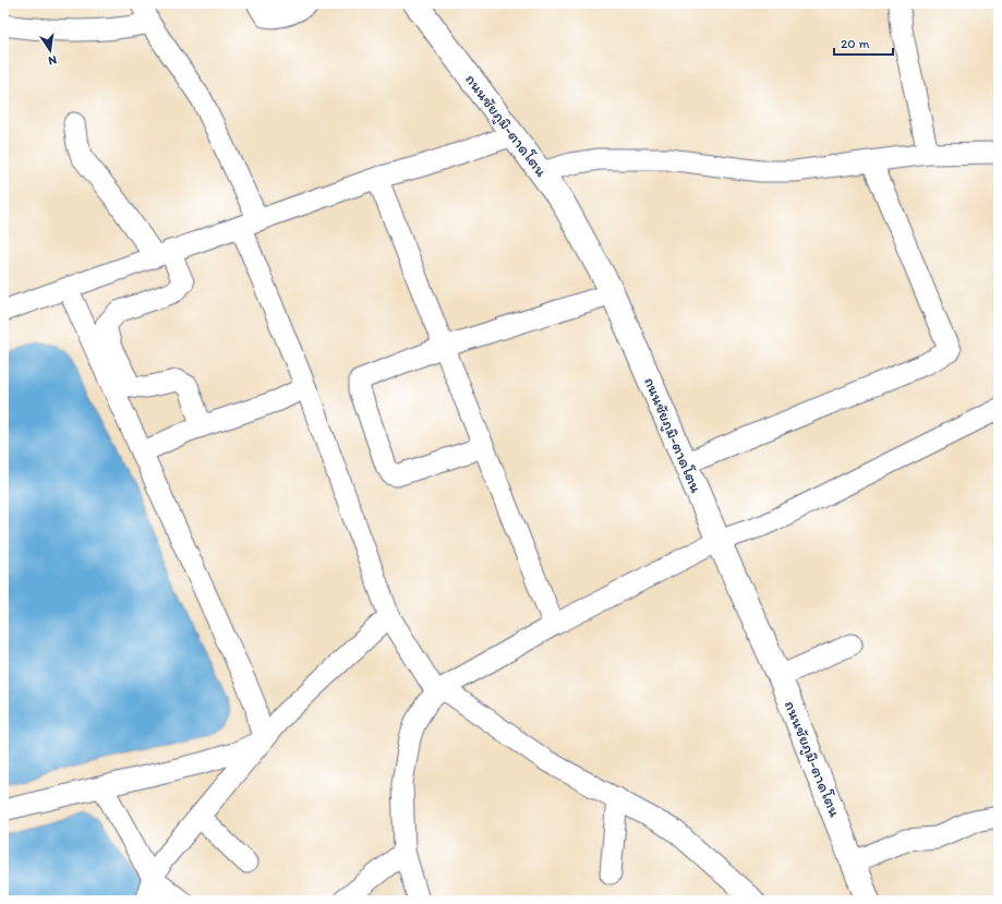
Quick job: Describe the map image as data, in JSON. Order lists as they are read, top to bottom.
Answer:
{
  "streets": {
    "main road": ["ถนนชัยภูมิ-ตาดโตน"]
  },
  "scale_bar": "20 m",
  "north": "bottom"
}
